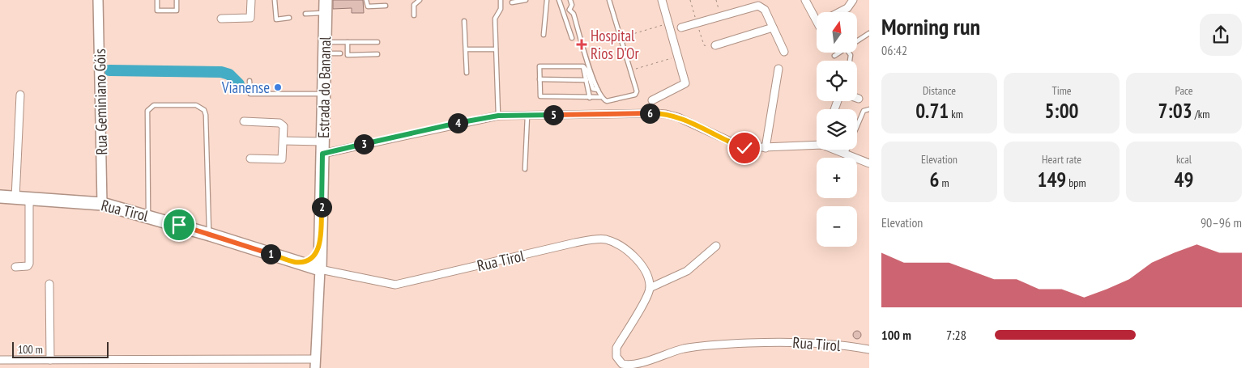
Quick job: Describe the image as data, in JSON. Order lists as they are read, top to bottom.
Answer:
{
  "streets": {
    "main road": ["Estrada do Bananal", "Rua Tirol"],
    "street": ["Rua Geminiano Góis"]
  },
  "crossings": [
    ["Estrada do Bananal", "Rua Tirol"],
    ["Rua Geminiano Góis", "Rua Tirol"]
  ],
  "places": {
    "health": ["Hospital Rios D'Or"],
    "other": ["Vianense"]
  },
  "scale_bar": "100 m",
  "north": "top",
  "page": {
    "heading": ["Morning run", "06:42"],
    "map_buttons": ["+", "−"],
    "stats": [
      ["Distance", "0.71 km"],
      ["Time", "5:00"],
      ["Pace", "7:03 /km"],
      ["Elevation", "6 m"],
      ["Heart rate", "149 bpm"],
      ["kcal", "49"]
    ],
    "pins": [
      "6",
      "5",
      "4",
      "3",
      "2",
      "1"
    ],
    "chart": ["Elevation", "90–96 m"],
    "list": [
      {
        "name": "100 m",
        "note": "7:28"
      }
    ],
    "scale": "100 m"
  }
}
